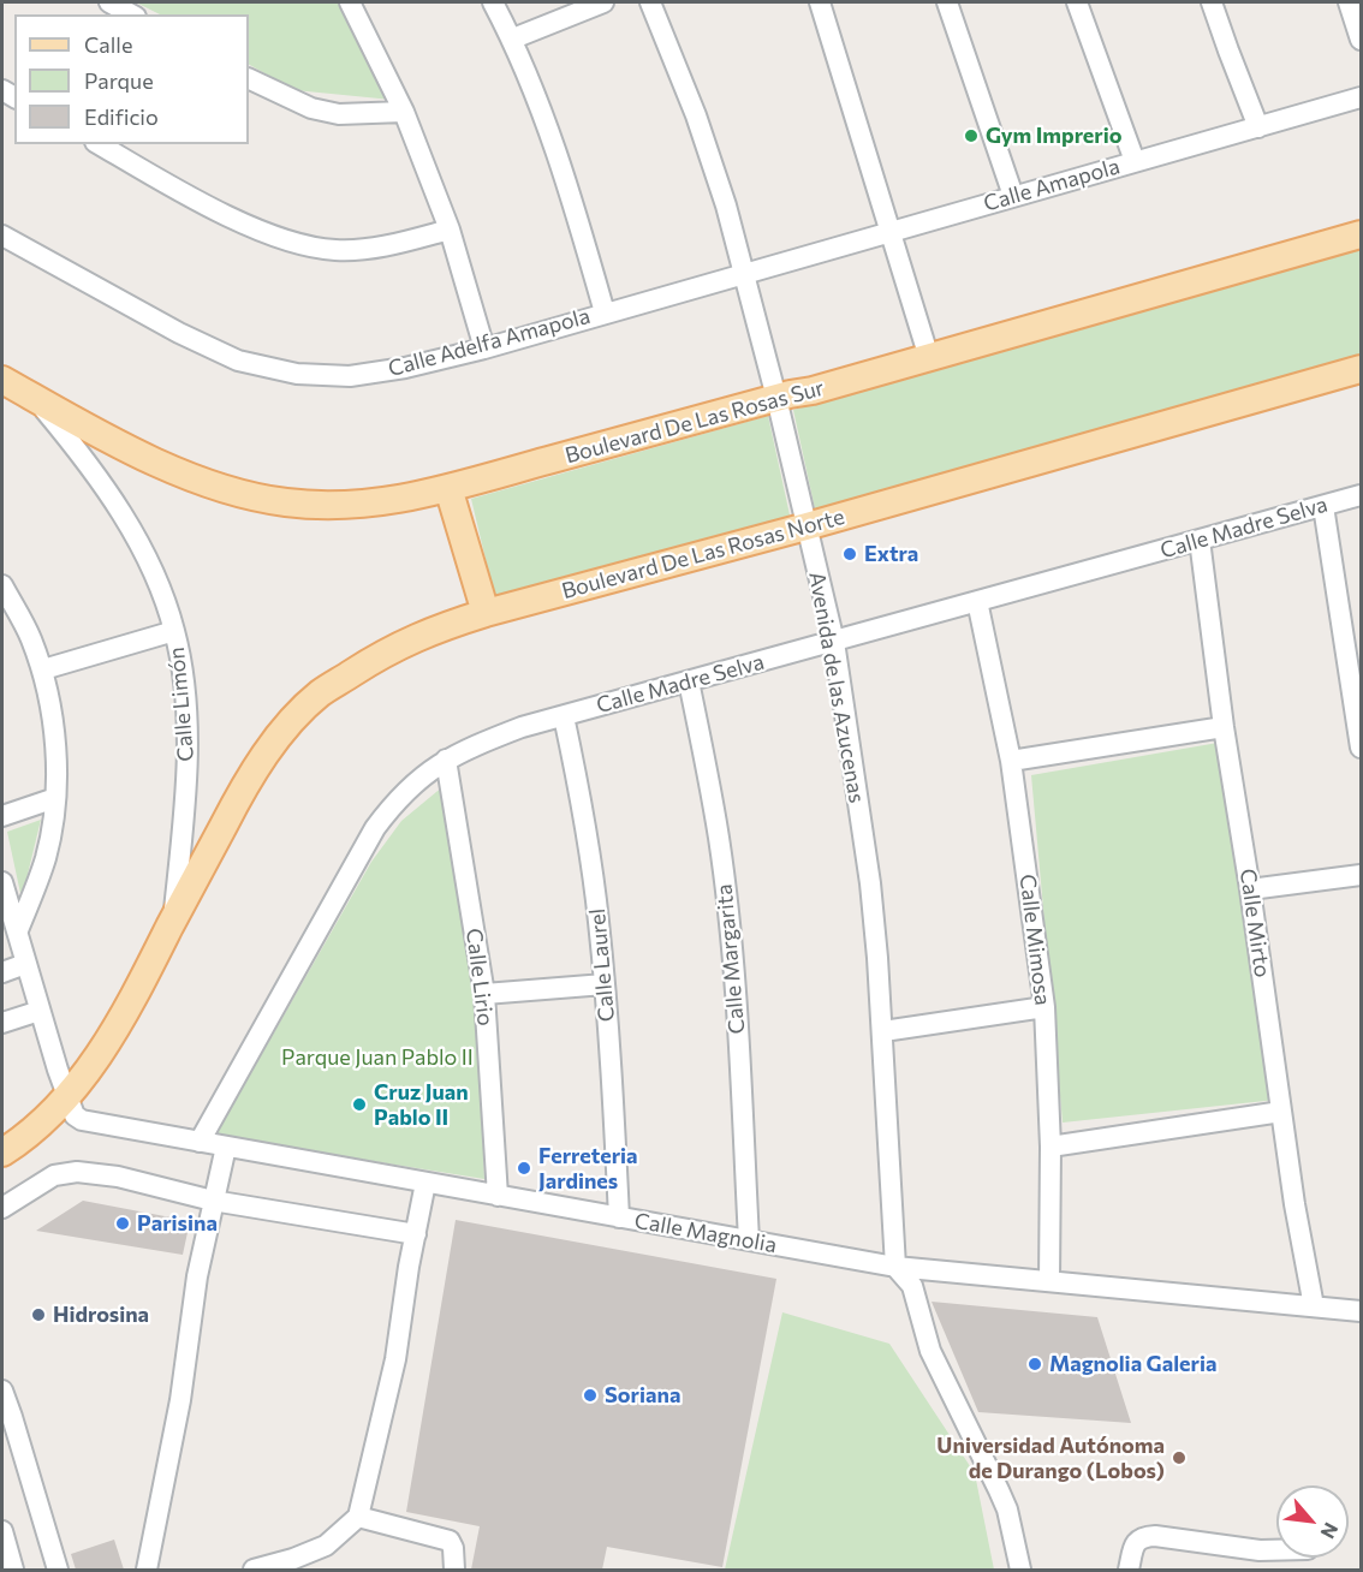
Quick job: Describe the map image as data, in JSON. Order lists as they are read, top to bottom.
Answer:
{
  "streets": {
    "main road": ["Boulevard De Las Rosas Sur", "Boulevard De Las Rosas Norte"],
    "street": [
      "Calle Amapola",
      "Calle Adelfa Amapola",
      "Calle Madre Selva",
      "Avenida de las Azucenas",
      "Calle Limón",
      "Calle Mirto",
      "Calle Mimosa",
      "Calle Margarita",
      "Calle Laurel",
      "Calle Lirio",
      "Calle Magnolia"
    ]
  },
  "crossings": [
    ["Calle Amapola", "Calle Adelfa Amapola"],
    ["Calle Amapola", "Avenida de las Azucenas"],
    ["Calle Adelfa Amapola", "Avenida de las Azucenas"],
    ["Boulevard De Las Rosas Sur", "Avenida de las Azucenas"],
    ["Boulevard De Las Rosas Sur", "Calle Limón"],
    ["Calle Madre Selva", "Avenida de las Azucenas"],
    ["Calle Madre Selva", "Calle Mirto"],
    ["Calle Madre Selva", "Calle Mimosa"],
    ["Calle Madre Selva", "Calle Margarita"],
    ["Calle Madre Selva", "Calle Laurel"],
    ["Calle Madre Selva", "Calle Lirio"],
    ["Calle Madre Selva", "Calle Magnolia"],
    ["Boulevard De Las Rosas Norte", "Avenida de las Azucenas"],
    ["Boulevard De Las Rosas Norte", "Calle Limón"],
    ["Boulevard De Las Rosas Norte", "Calle Magnolia"],
    ["Avenida de las Azucenas", "Calle Magnolia"],
    ["Calle Mirto", "Calle Magnolia"],
    ["Calle Mimosa", "Calle Magnolia"],
    ["Calle Margarita", "Calle Magnolia"],
    ["Calle Laurel", "Calle Magnolia"],
    ["Calle Lirio", "Calle Magnolia"]
  ],
  "parks": ["Parque Juan Pablo II"],
  "places": [
    "Gym Imprerio",
    "Extra",
    "Cruz Juan Pablo II",
    "Ferreteria Jardines",
    "Parisina",
    "Hidrosina",
    "Magnolia Galeria",
    "Soriana",
    "Universidad Autónoma de Durango (Lobos)"
  ],
  "legend": ["Calle", "Parque", "Edificio"],
  "north": "bottom right"
}
